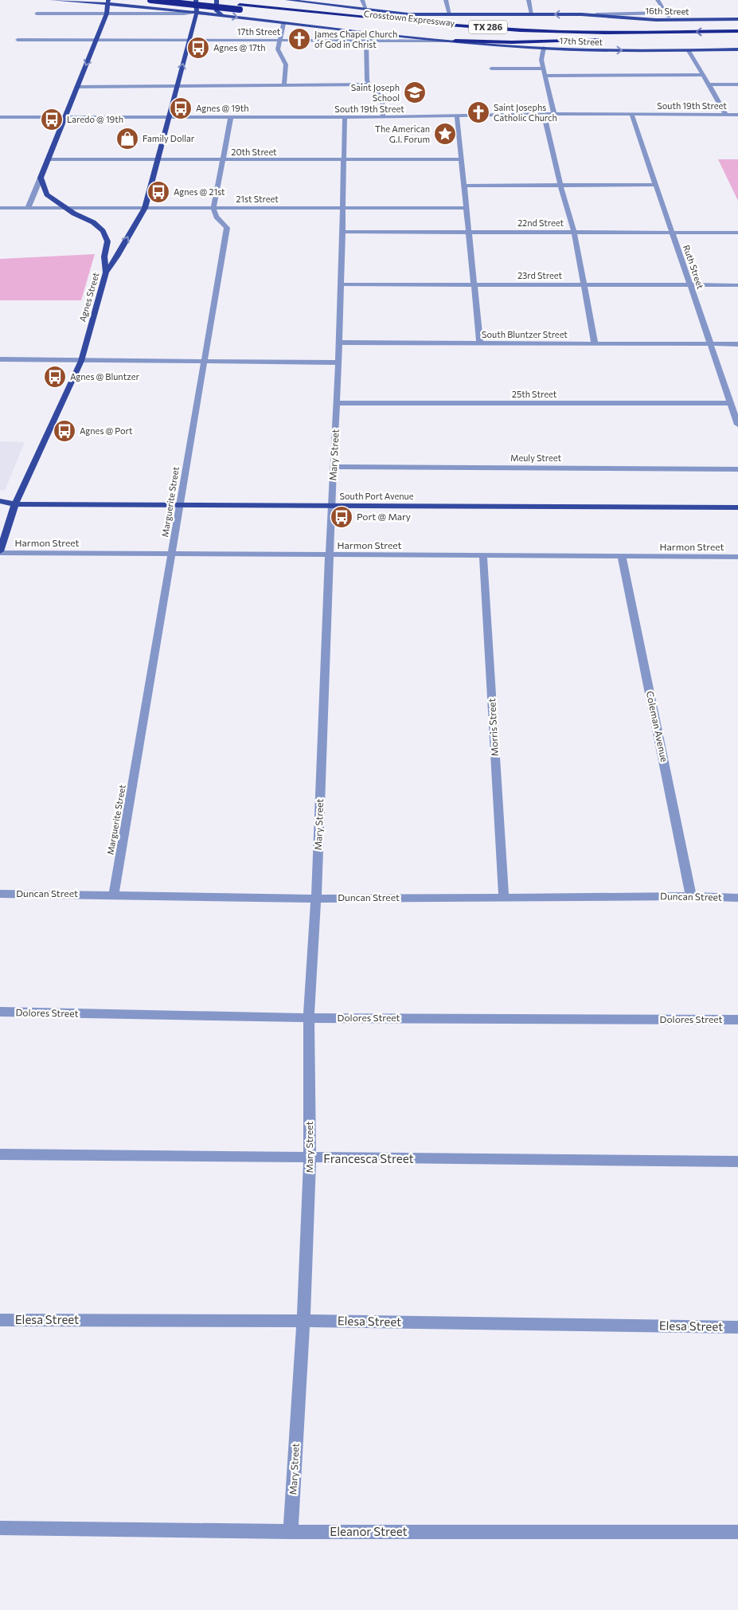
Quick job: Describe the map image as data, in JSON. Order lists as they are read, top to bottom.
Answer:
{
  "streets": {
    "highway": ["Crosstown Expressway", "TX 286"],
    "main road": [
      "16th Street",
      "17th Street",
      "Agnes Street",
      "South Port Avenue"
    ],
    "street": [
      "South 19th Street",
      "20th Street",
      "21st Street",
      "22nd Street",
      "Ruth Street",
      "23rd Street",
      "South Bluntzer Street",
      "25th Street",
      "Mary Street",
      "Meuly Street",
      "Marguerite Street",
      "Harmon Street",
      "Coleman Avenue",
      "Morris Street",
      "Duncan Street",
      "Dolores Street",
      "Francesca Street",
      "Elesa Street",
      "Eleanor Street"
    ]
  },
  "crossings": [
    ["Crosstown Expressway", "17th Street"],
    ["Crosstown Expressway", "Agnes Street"],
    ["17th Street", "Agnes Street"],
    ["South 19th Street", "Ruth Street"],
    ["South 19th Street", "Agnes Street"],
    ["South 19th Street", "Mary Street"],
    ["20th Street", "Agnes Street"],
    ["20th Street", "Mary Street"],
    ["21st Street", "Agnes Street"],
    ["21st Street", "Mary Street"],
    ["21st Street", "Marguerite Street"],
    ["22nd Street", "Ruth Street"],
    ["22nd Street", "Mary Street"],
    ["Ruth Street", "23rd Street"],
    ["Ruth Street", "South Bluntzer Street"],
    ["Ruth Street", "25th Street"],
    ["23rd Street", "Mary Street"],
    ["Agnes Street", "South Port Avenue"],
    ["Agnes Street", "Harmon Street"],
    ["South Bluntzer Street", "Mary Street"],
    ["25th Street", "Mary Street"],
    ["Mary Street", "Meuly Street"],
    ["Mary Street", "South Port Avenue"],
    ["Mary Street", "Harmon Street"],
    ["Mary Street", "Duncan Street"],
    ["Mary Street", "Dolores Street"],
    ["Mary Street", "Francesca Street"],
    ["Mary Street", "Elesa Street"],
    ["Mary Street", "Eleanor Street"],
    ["South Port Avenue", "Marguerite Street"],
    ["Marguerite Street", "Harmon Street"],
    ["Marguerite Street", "Duncan Street"],
    ["Harmon Street", "Coleman Avenue"],
    ["Harmon Street", "Morris Street"],
    ["Coleman Avenue", "Duncan Street"],
    ["Morris Street", "Duncan Street"]
  ],
  "places": {
    "church": ["James Chapel Church of God in Christ", "Saint Josephs Catholic Church"],
    "bus stop": [
      "Agnes @ 17th",
      "Agnes @ 19th",
      "Laredo @ 19th",
      "Agnes @ 21st",
      "Agnes @ Bluntzer",
      "Agnes @ Port",
      "Port @ Mary"
    ],
    "school or university": ["Saint Joseph School"],
    "place": ["The American G.I. Forum"],
    "shop": ["Family Dollar"]
  }
}
